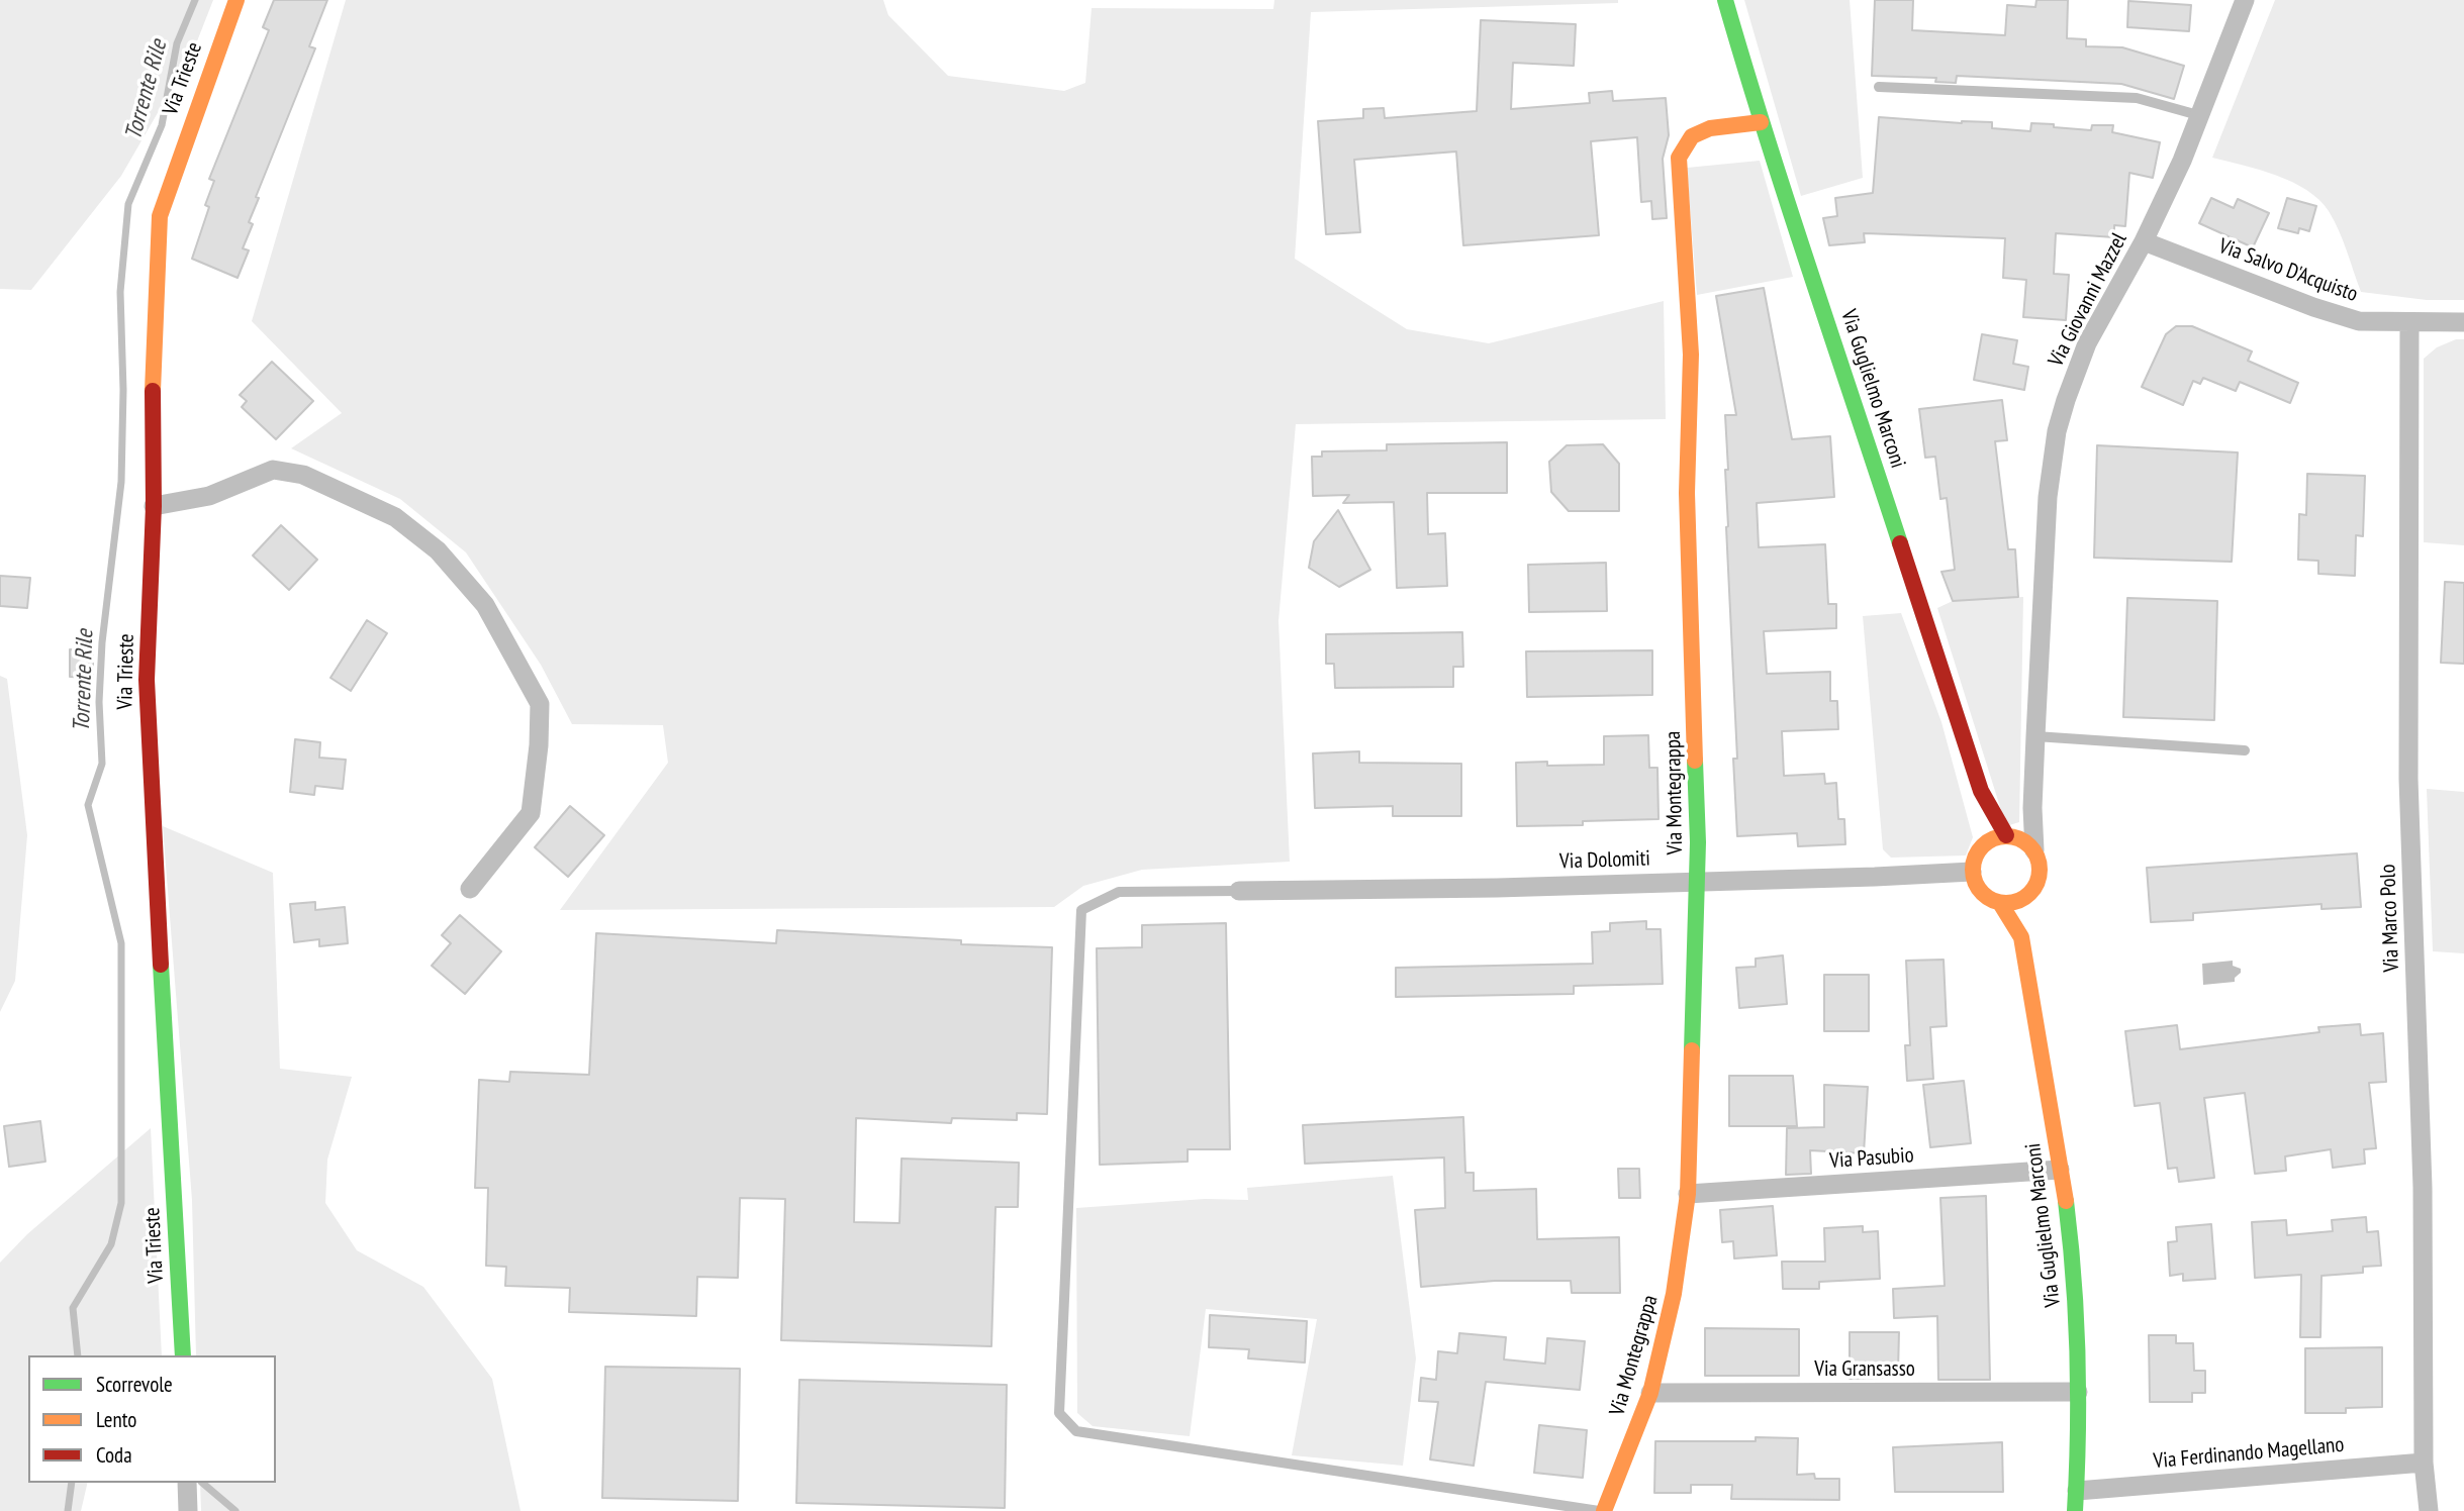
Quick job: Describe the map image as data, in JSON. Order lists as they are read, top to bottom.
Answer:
{
  "streets": {
    "street": [
      "Via Trieste",
      "Via Salvo D'Acquisto",
      "Via Giovanni Mazzel",
      "Via Guglielmo Marconi",
      "Via Montegrappa",
      "Via Dolomiti",
      "Via Marco Polo",
      "Via Pasubio",
      "Via Gransasso",
      "Via Ferdinando Magellano"
    ]
  },
  "crossings": [
    ["Via Salvo D'Acquisto", "Via Giovanni Mazzel"],
    ["Via Salvo D'Acquisto", "Via Marco Polo"],
    ["Via Giovanni Mazzel", "Via Guglielmo Marconi"],
    ["Via Giovanni Mazzel", "Via Dolomiti"],
    ["Via Guglielmo Marconi", "Via Montegrappa"],
    ["Via Guglielmo Marconi", "Via Dolomiti"],
    ["Via Guglielmo Marconi", "Via Pasubio"],
    ["Via Guglielmo Marconi", "Via Gransasso"],
    ["Via Guglielmo Marconi", "Via Ferdinando Magellano"],
    ["Via Montegrappa", "Via Dolomiti"],
    ["Via Montegrappa", "Via Pasubio"],
    ["Via Montegrappa", "Via Gransasso"],
    ["Via Marco Polo", "Via Ferdinando Magellano"]
  ],
  "water": ["Torrente Rile"],
  "legend": ["Scorrevole", "Lento", "Coda"]
}
